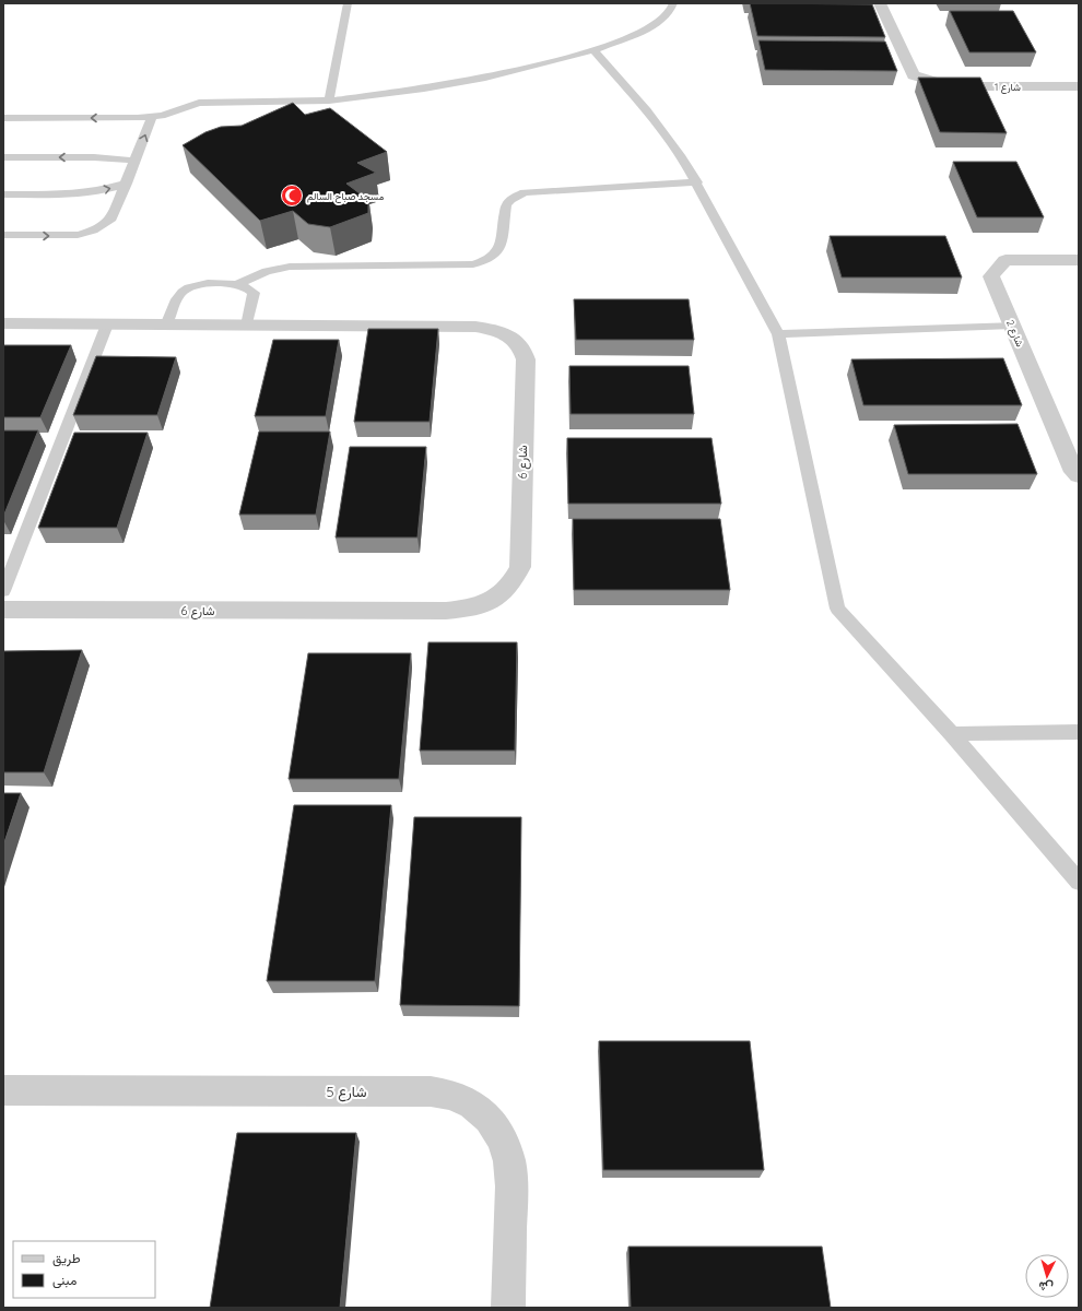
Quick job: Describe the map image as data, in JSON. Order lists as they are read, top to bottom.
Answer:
{
  "streets": {
    "street": [
      "شارع 1",
      "شارع 2",
      "شارع 6",
      "شارع 5"
    ]
  },
  "places": {
    "mosque": ["مسجد صباح السالم"]
  },
  "legend": ["طريق", "مبنى"],
  "north": "bottom"
}
